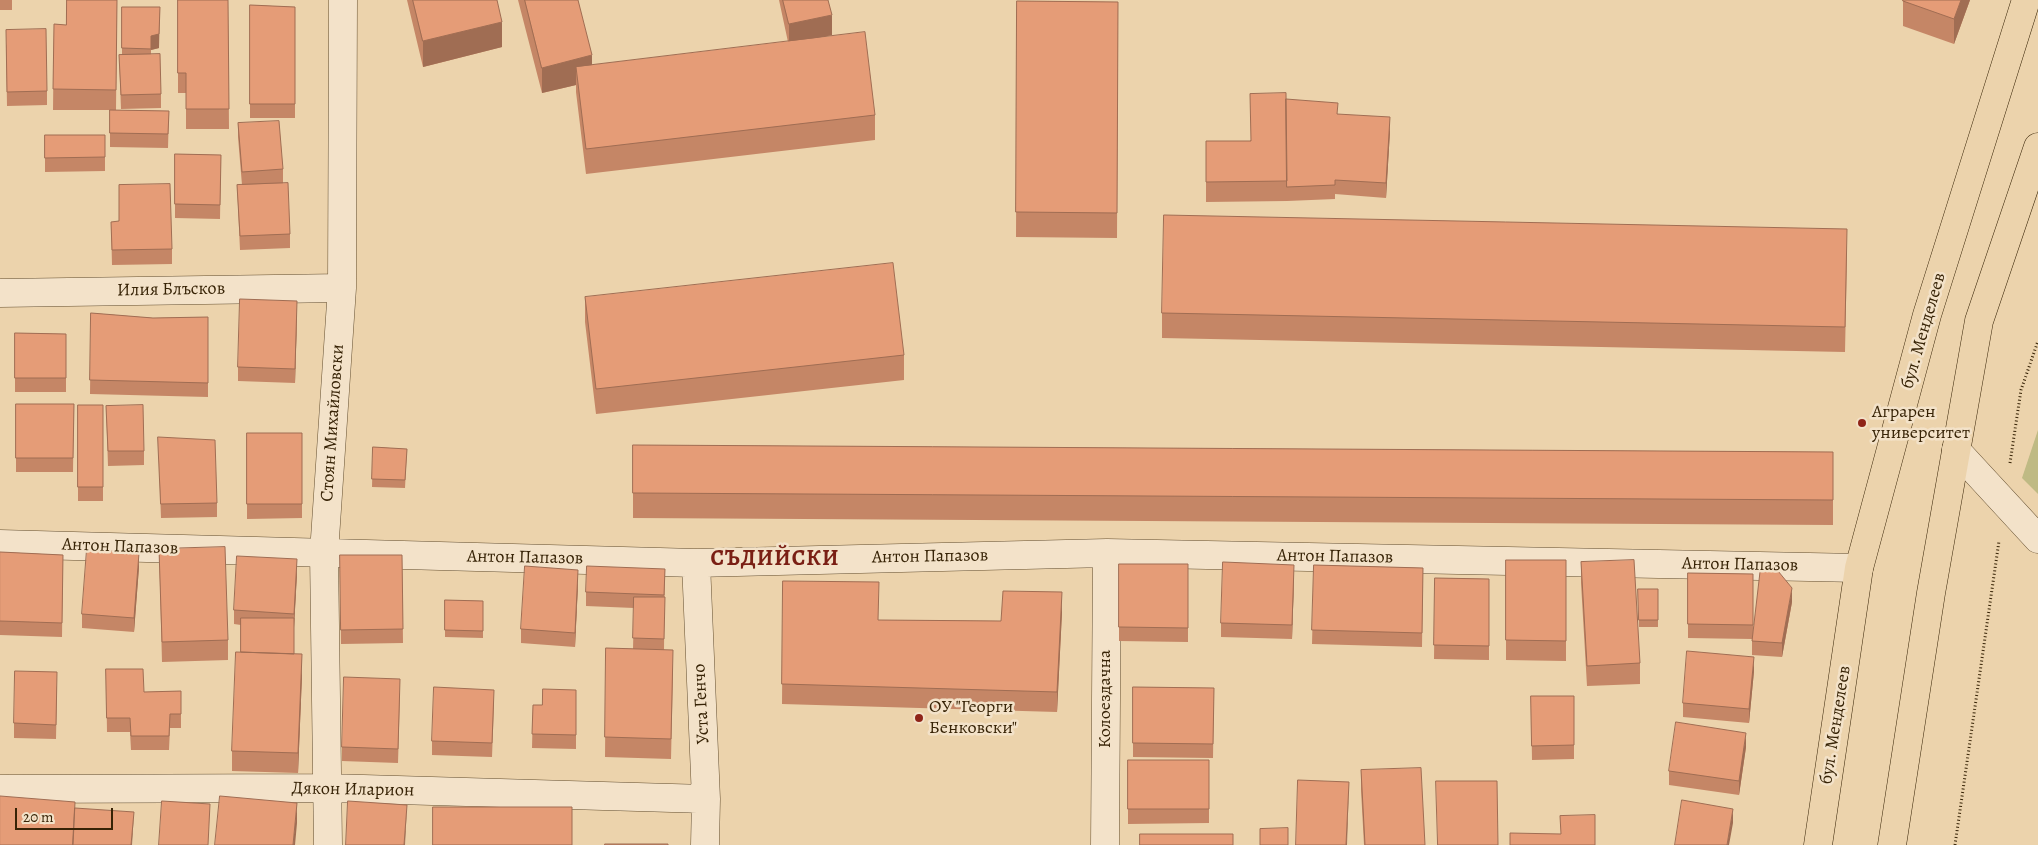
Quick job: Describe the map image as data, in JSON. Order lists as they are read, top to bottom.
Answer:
{
  "streets": {
    "main road": ["бул. Менделеев"],
    "street": [
      "Илия Блъсков",
      "Стоян Михайловски",
      "Антон Папазов",
      "Колоездачна",
      "Уста Генчо",
      "Дякон Иларион"
    ]
  },
  "crossings": [
    ["Илия Блъсков", "Стоян Михайловски"],
    ["бул. Менделеев", "Антон Папазов"],
    ["Стоян Михайловски", "Антон Папазов"],
    ["Стоян Михайловски", "Дякон Иларион"],
    ["Антон Папазов", "Колоездачна"],
    ["Антон Папазов", "Уста Генчо"],
    ["Уста Генчо", "Дякон Иларион"]
  ],
  "districts": ["СЪДИЙСКИ"],
  "places": ["Аграрен университет", "ОУ \"Георги Бенковски\""],
  "scale_bar": "20 m"
}
